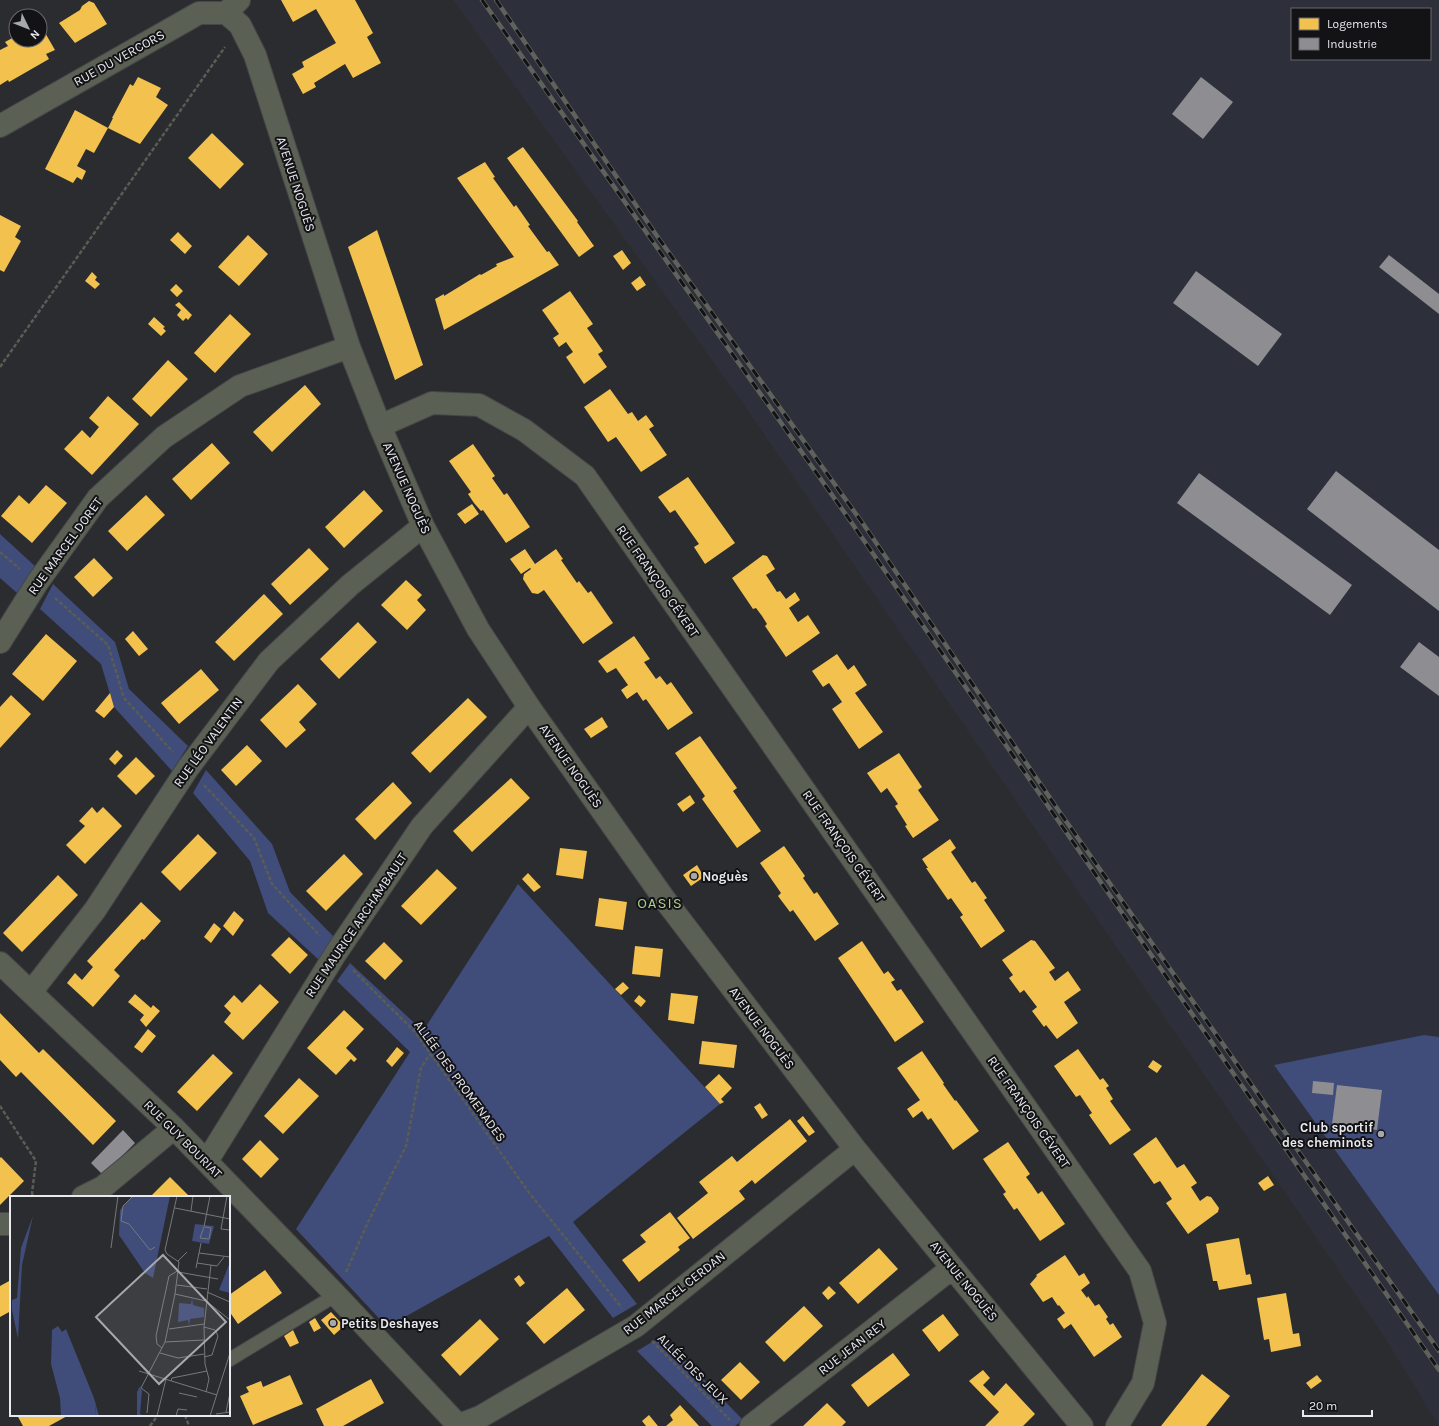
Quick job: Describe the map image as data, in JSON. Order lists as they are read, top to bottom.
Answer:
{
  "streets": {
    "street": [
      "RUE DU VERCORS",
      "AVENUE NOGUÈS",
      "RUE MARCEL DORET",
      "RUE FRANÇOIS CÉVERT",
      "RUE LÉO VALENTIN",
      "RUE MAURICE ARCHAMBAULT",
      "RUE GUY BOURIAT",
      "RUE MARCEL CERDAN",
      "RUE JEAN REY"
    ],
    "path": ["ALLÉE DES PROMENADES", "ALLÉE DES JEUX"]
  },
  "crossings": [
    ["RUE DU VERCORS", "AVENUE NOGUÈS"],
    ["AVENUE NOGUÈS", "RUE MARCEL DORET"],
    ["AVENUE NOGUÈS", "RUE FRANÇOIS CÉVERT"],
    ["AVENUE NOGUÈS", "RUE LÉO VALENTIN"],
    ["AVENUE NOGUÈS", "RUE MAURICE ARCHAMBAULT"],
    ["AVENUE NOGUÈS", "RUE MARCEL CERDAN"],
    ["AVENUE NOGUÈS", "RUE JEAN REY"],
    ["RUE MARCEL DORET", "ALLÉE DES PROMENADES"],
    ["RUE LÉO VALENTIN", "ALLÉE DES PROMENADES"],
    ["RUE LÉO VALENTIN", "RUE GUY BOURIAT"],
    ["RUE MAURICE ARCHAMBAULT", "ALLÉE DES PROMENADES"],
    ["RUE MAURICE ARCHAMBAULT", "RUE GUY BOURIAT"],
    ["ALLÉE DES PROMENADES", "RUE MARCEL CERDAN"],
    ["ALLÉE DES PROMENADES", "ALLÉE DES JEUX"],
    ["RUE GUY BOURIAT", "RUE MARCEL CERDAN"],
    ["RUE MARCEL CERDAN", "ALLÉE DES JEUX"],
    ["RUE JEAN REY", "ALLÉE DES JEUX"]
  ],
  "districts": ["OASIS"],
  "places": ["Noguès", "Club sportif des cheminots", "Petits Deshayes"],
  "legend": ["Logements", "Industrie"],
  "scale_bar": "20 m",
  "north": "bottom right"
}
